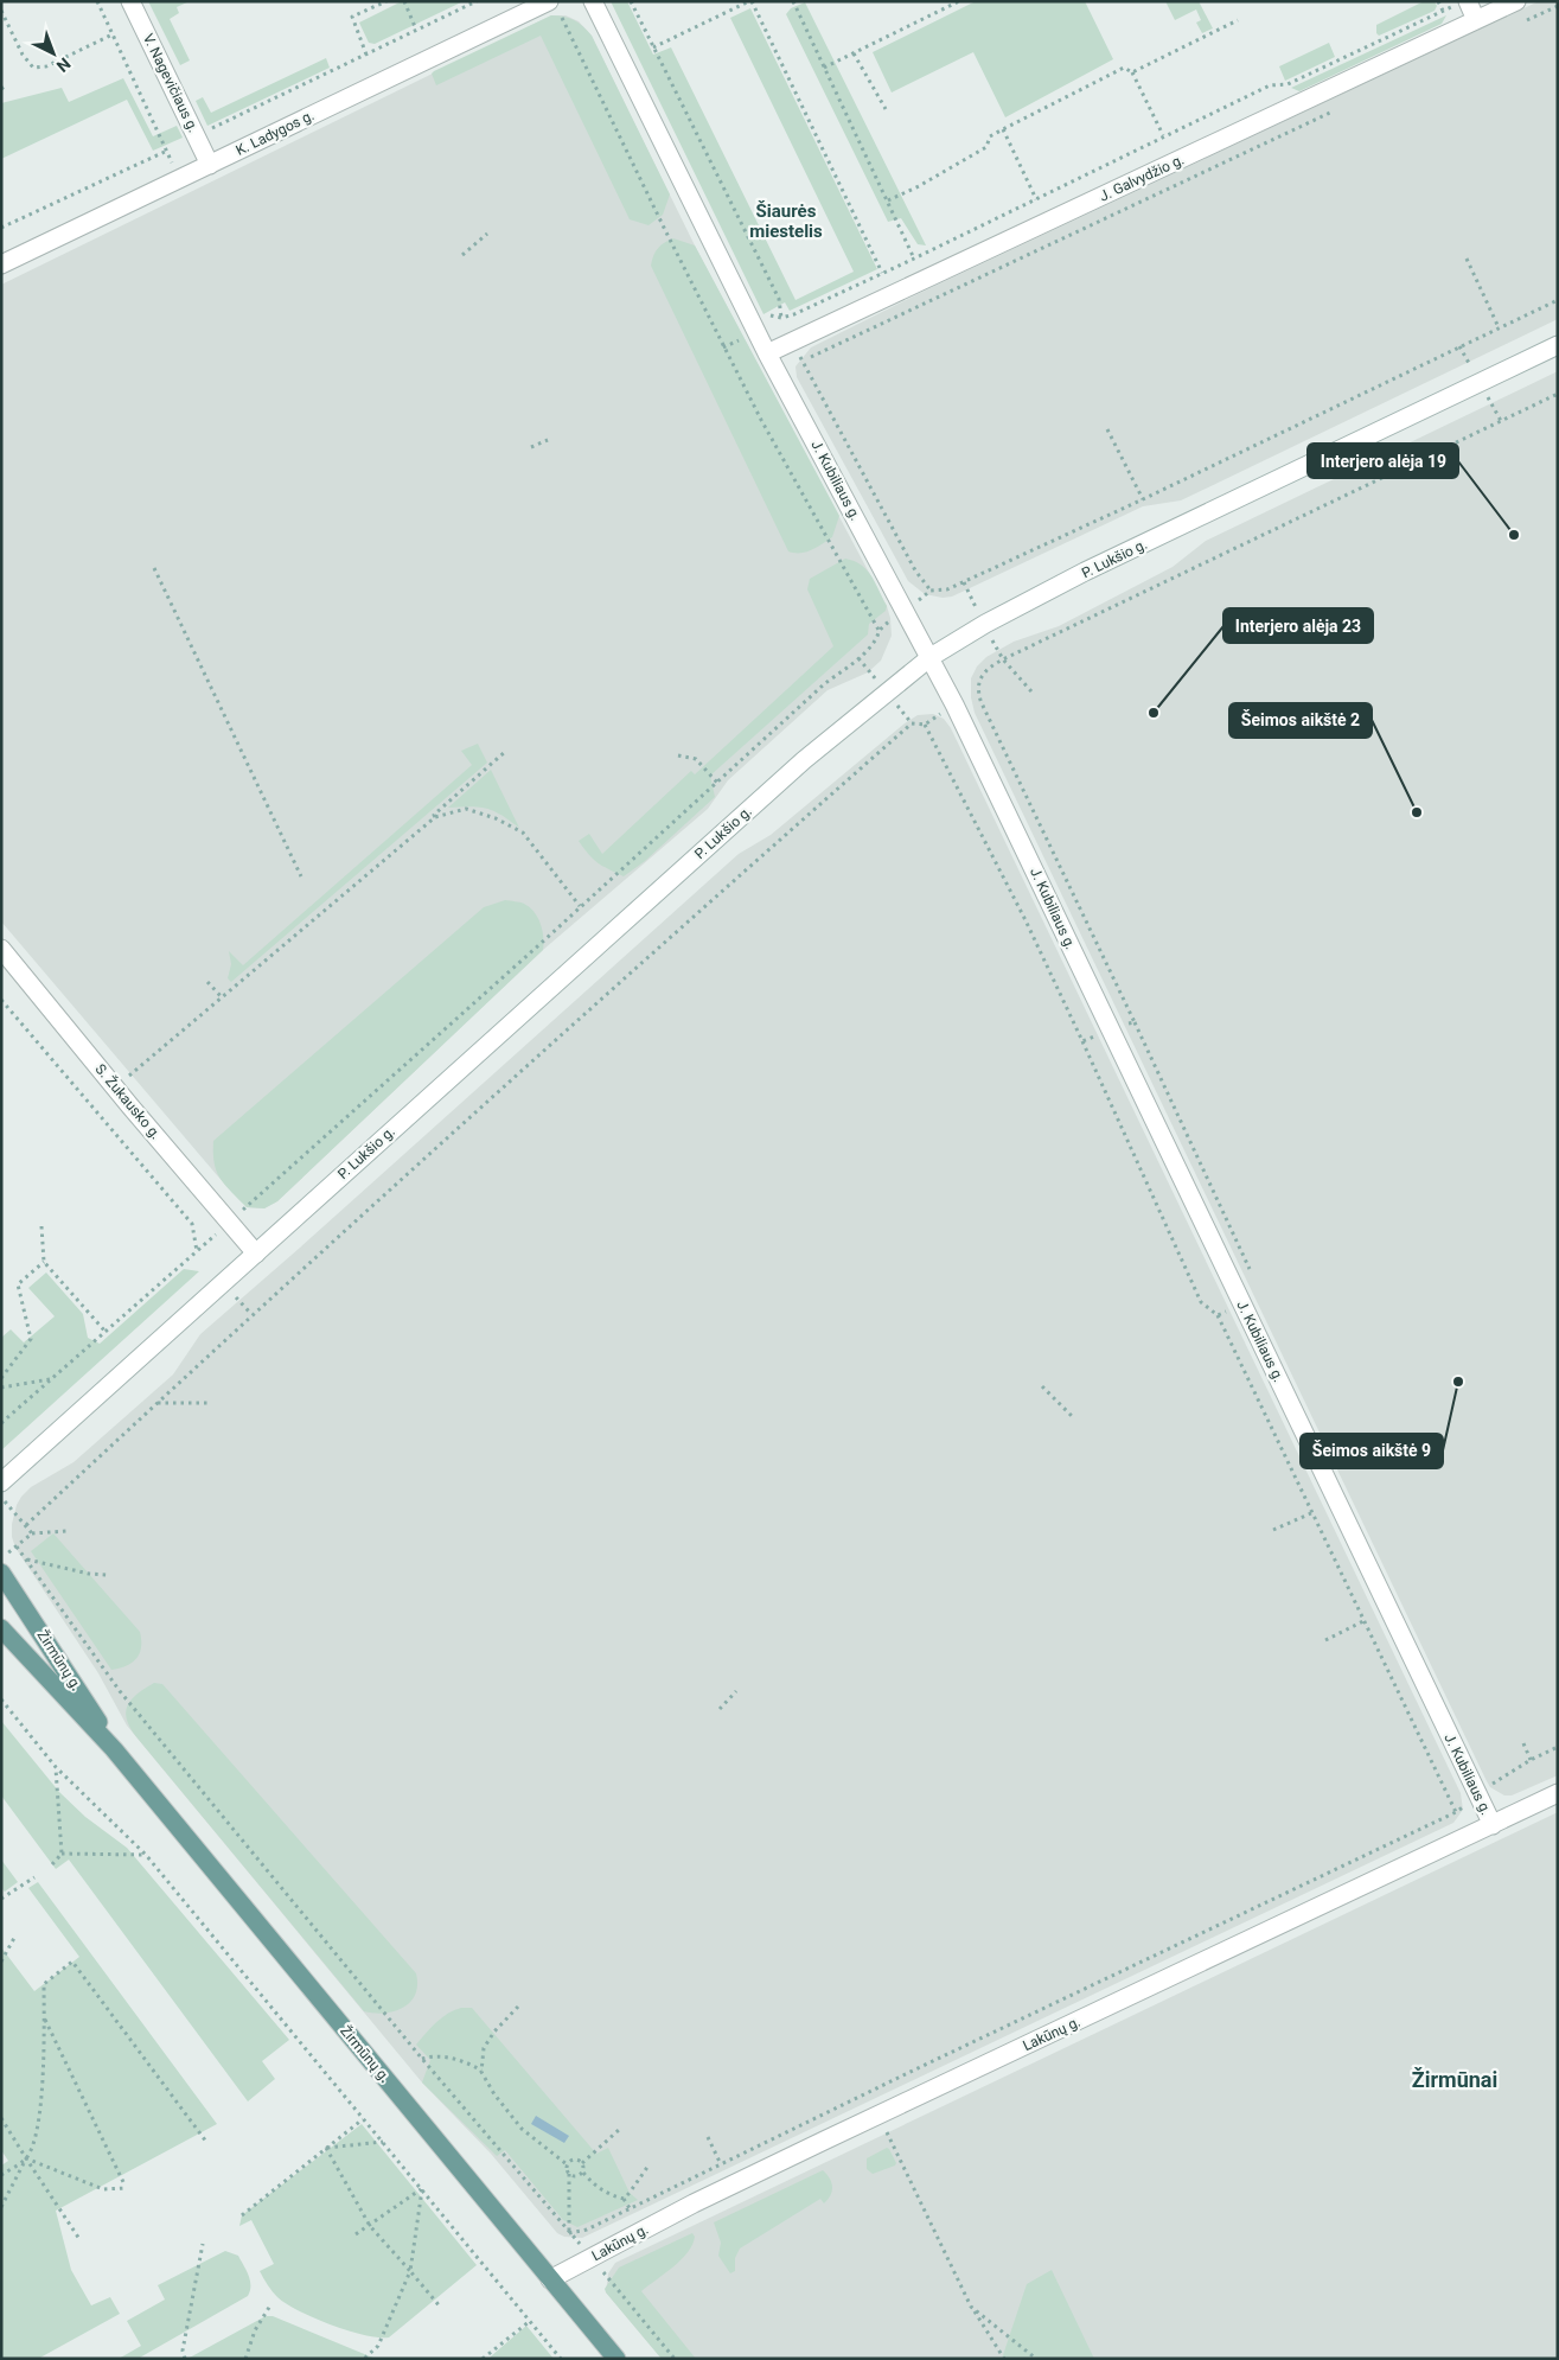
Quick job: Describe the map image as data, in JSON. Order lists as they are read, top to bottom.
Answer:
{
  "streets": {
    "main road": ["Žirmūnų g."],
    "street": [
      "V. Nagevičiaus g.",
      "K. Ladygos g.",
      "J. Galvydžio g.",
      "J. Kubiliaus g.",
      "P. Lukšio g.",
      "S. Žukausko g.",
      "Lakūnų g."
    ]
  },
  "crossings": [
    ["V. Nagevičiaus g.", "K. Ladygos g."],
    ["J. Galvydžio g.", "J. Kubiliaus g."],
    ["J. Kubiliaus g.", "P. Lukšio g."],
    ["J. Kubiliaus g.", "Lakūnų g."],
    ["P. Lukšio g.", "S. Žukausko g."],
    ["Žirmūnų g.", "Lakūnų g."]
  ],
  "districts": ["Šiaurės miestelis", "Žirmūnai"],
  "places": [
    "Interjero alėja 19",
    "Interjero alėja 23",
    "Šeimos aikštė 2",
    "Šeimos aikštė 9"
  ],
  "north": "bottom right"
}
